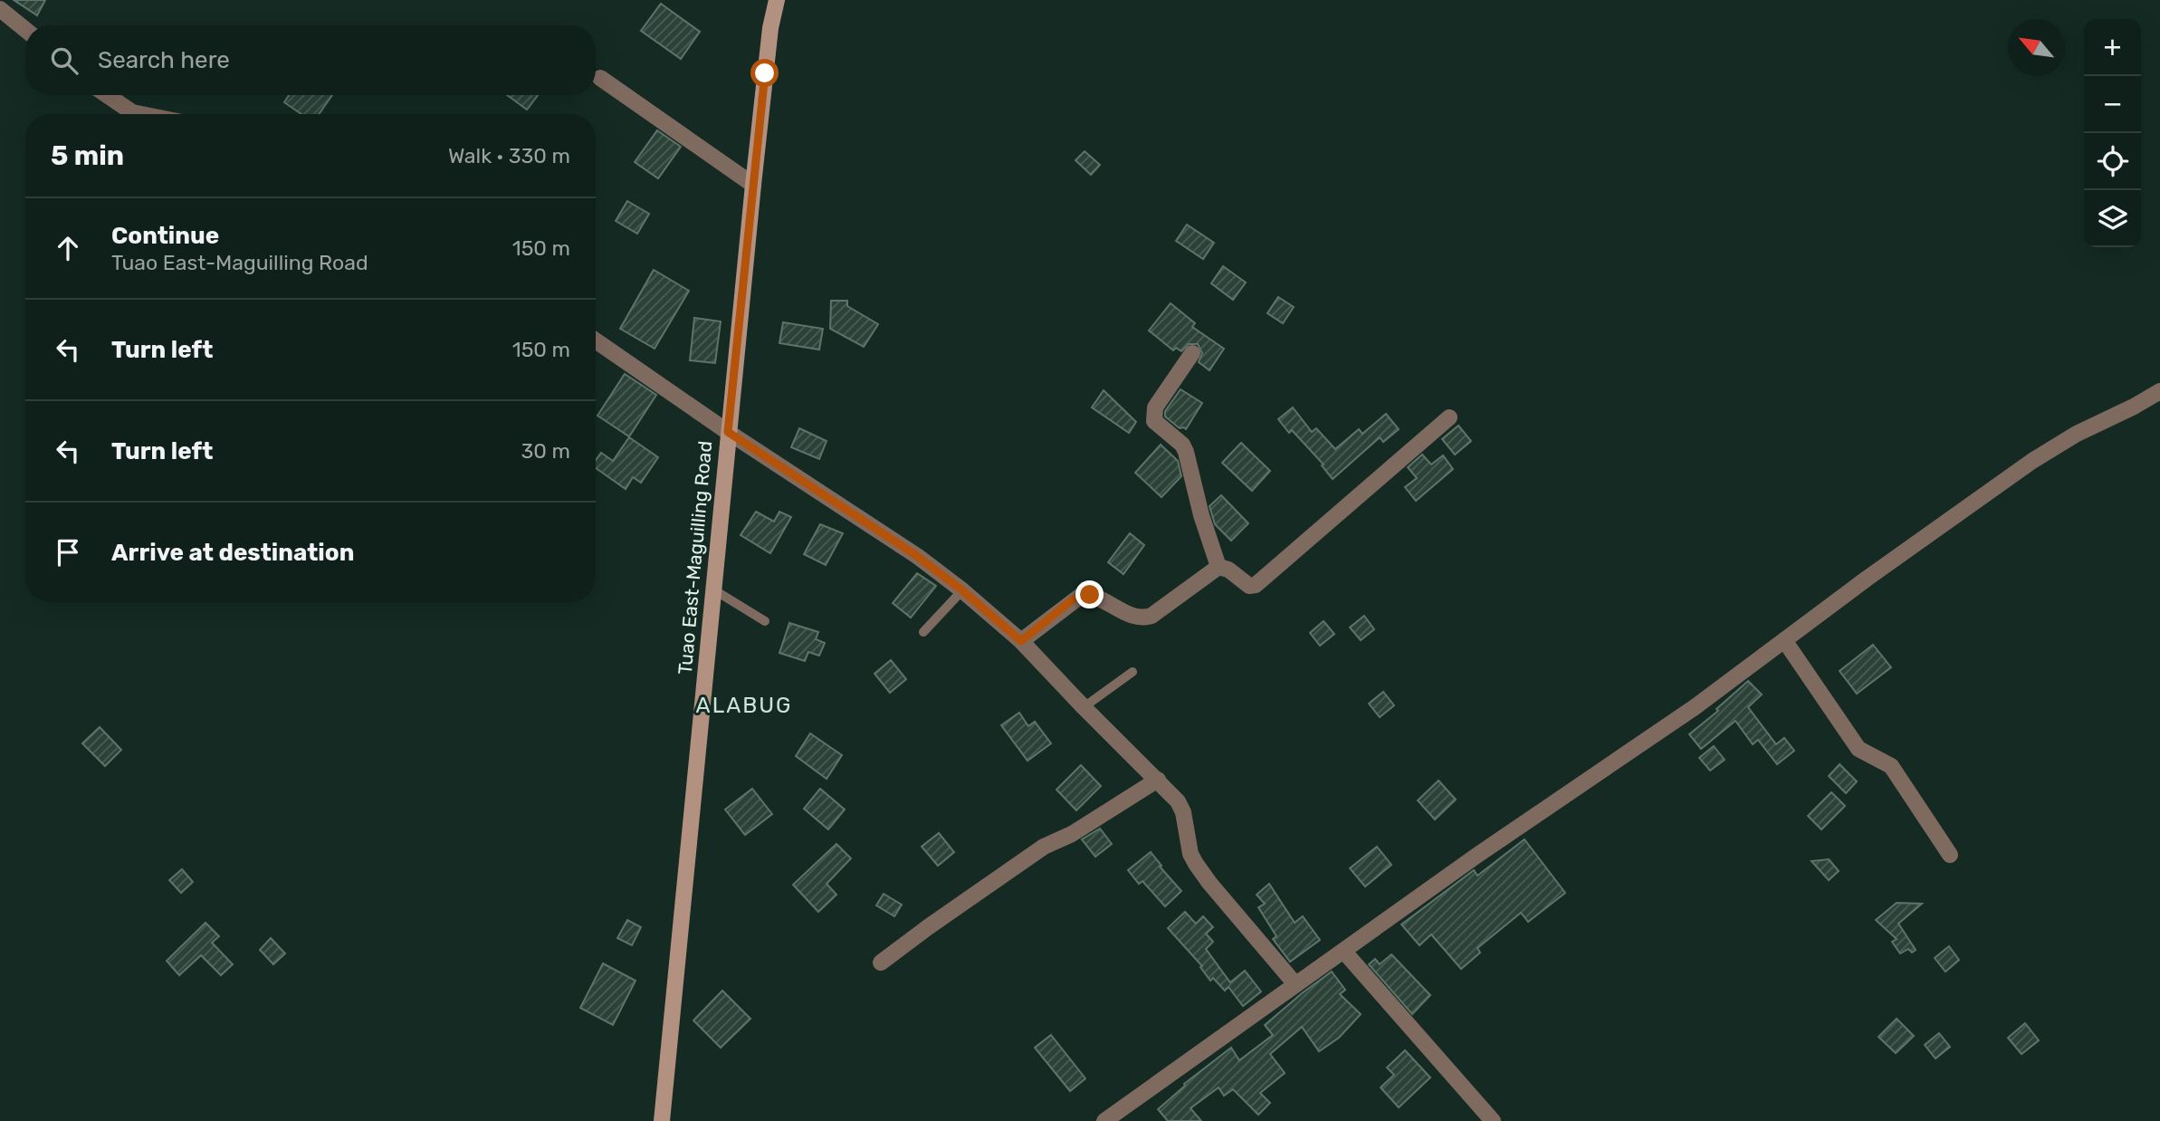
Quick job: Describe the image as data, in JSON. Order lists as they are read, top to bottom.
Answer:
{
  "streets": {
    "main road": ["Tuao East-Maguilling Road"]
  },
  "districts": ["ALABUG"],
  "north": "top left",
  "page": {
    "map_buttons": ["+", "−"],
    "search": "Search here",
    "heading": ["5 min", "Walk · 330 m"],
    "list": [
      ["Continue", "Tuao East-Maguilling Road", "150 m"],
      ["Turn left", "150 m"],
      ["Turn left", "30 m"],
      "Arrive at destination"
    ]
  }
}
